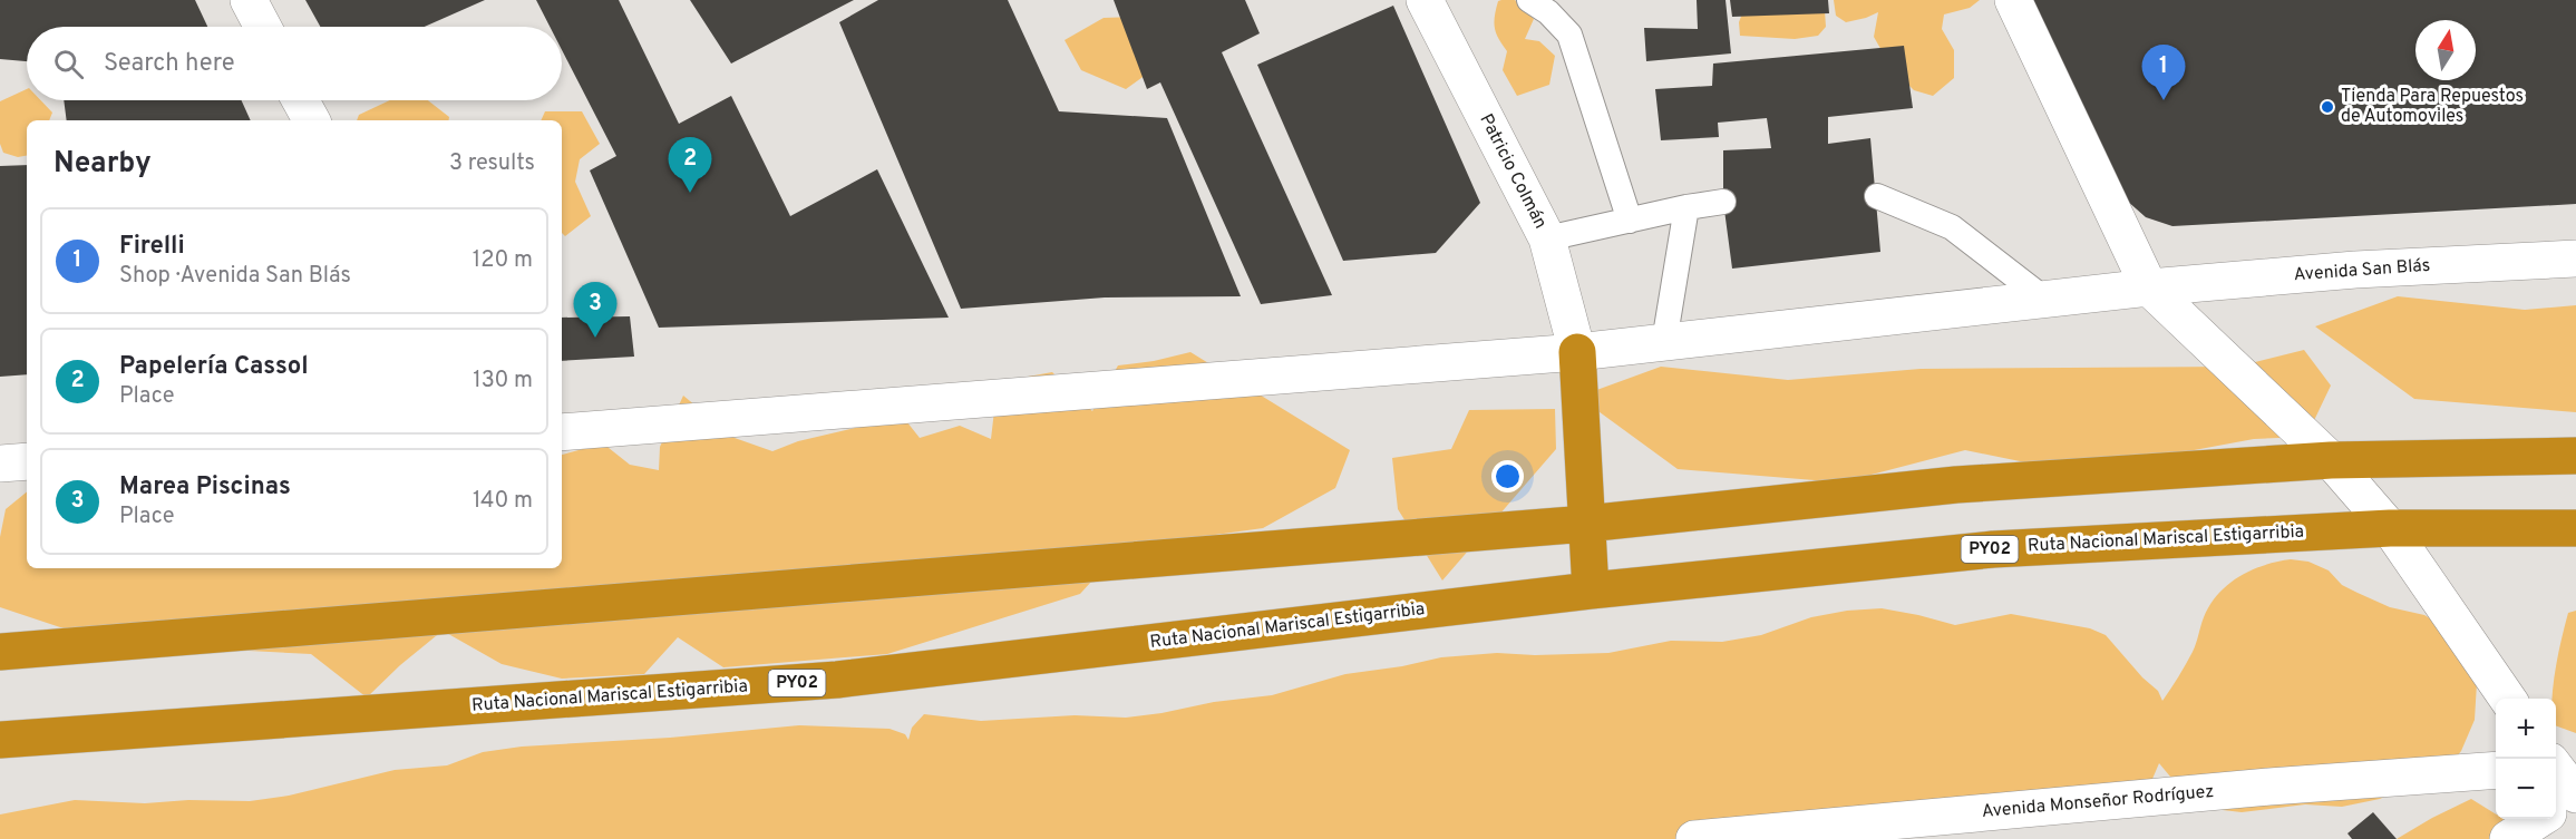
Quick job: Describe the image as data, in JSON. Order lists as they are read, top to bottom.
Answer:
{
  "streets": {
    "highway": ["Ruta Nacional Mariscal Estigarribia", "PY02"],
    "street": ["Patricio Colmán", "Avenida San Blás", "Avenida Monseñor Rodríguez"]
  },
  "crossings": [
    ["Patricio Colmán", "Avenida San Blás"]
  ],
  "places": ["Tienda Para Repuestos de Automoviles"],
  "north": "top",
  "page": {
    "search": "Search here",
    "pins": ["1", "2", "3"],
    "heading": ["Nearby", "3 results"],
    "list": [
      {
        "mark": "1",
        "name": "Firelli",
        "note": "Shop · Avenida San Blás",
        "value": "120 m"
      },
      {
        "mark": "2",
        "name": "Papelería Cassol",
        "note": "Place",
        "value": "130 m"
      },
      {
        "mark": "3",
        "name": "Marea Piscinas",
        "note": "Place",
        "value": "140 m"
      }
    ],
    "map_buttons": ["+", "−"]
  }
}
